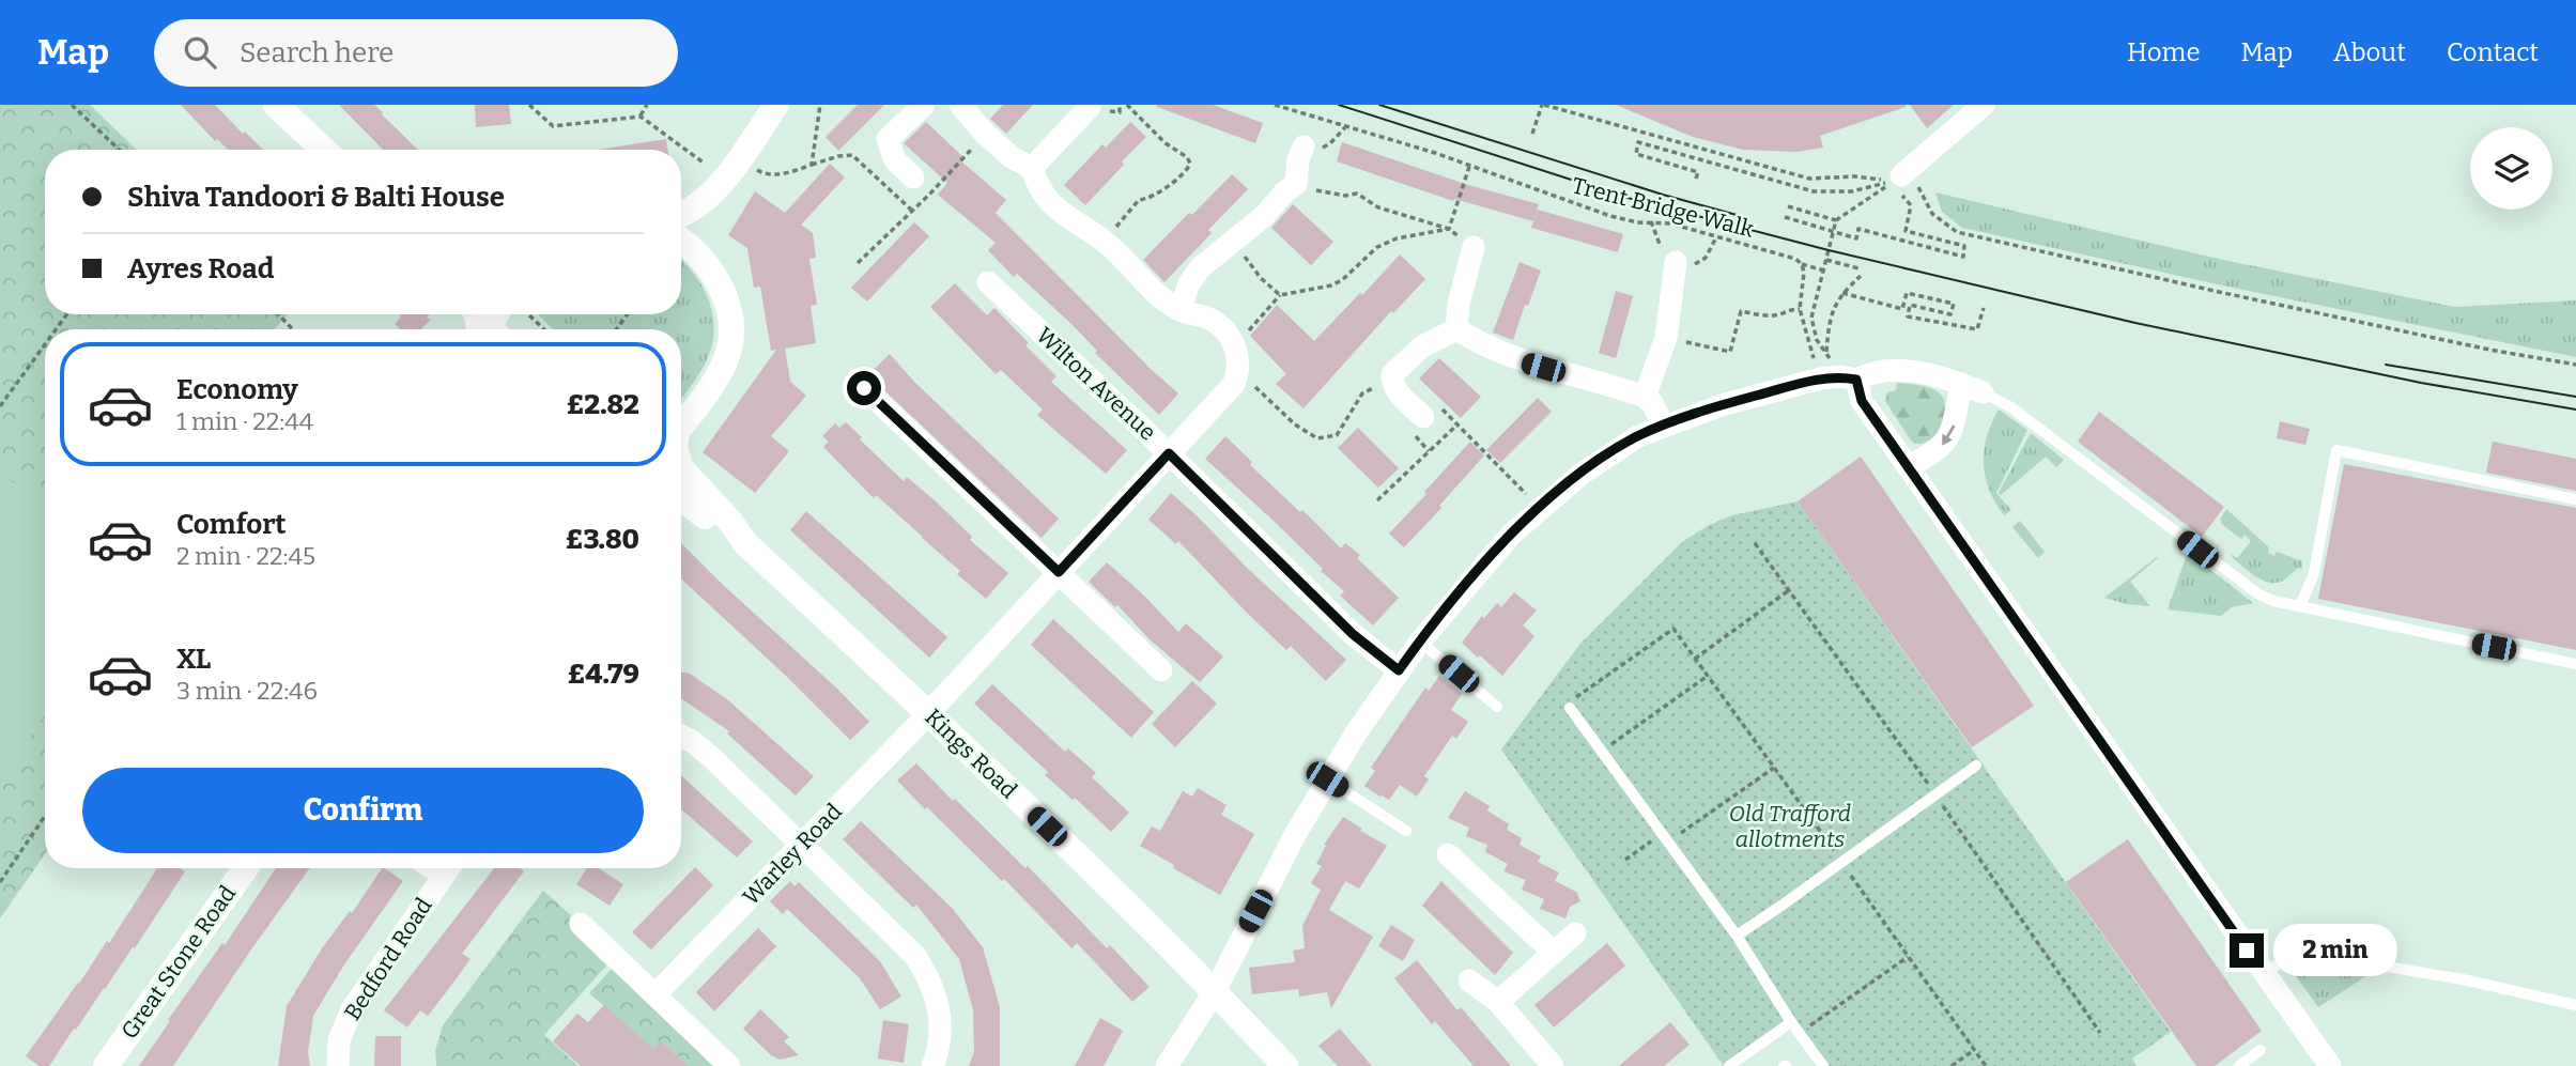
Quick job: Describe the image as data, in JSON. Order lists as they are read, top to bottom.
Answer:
{
  "streets": {
    "street": [
      "Wilton Avenue",
      "Kings Road",
      "Warley Road",
      "Bedford Road",
      "Great Stone Road"
    ],
    "path": ["Trent Bridge Walk"]
  },
  "crossings": [
    ["Wilton Avenue", "Warley Road"],
    ["Kings Road", "Warley Road"]
  ],
  "parks": ["Old Trafford allotments"],
  "page": {
    "header": "Map",
    "search": "Search here",
    "nav": [
      "Home",
      "Map",
      "About",
      "Contact"
    ],
    "banner": ["Shiva Tandoori & Balti House", "Ayres Road"],
    "list": [
      {
        "name": "Economy",
        "note": "1 min · 22:44",
        "value": "£2.82"
      },
      {
        "name": "Comfort",
        "note": "2 min · 22:45",
        "value": "£3.80"
      },
      {
        "name": "XL",
        "note": "3 min · 22:46",
        "value": "£4.79"
      }
    ],
    "buttons": "Confirm",
    "bubble": "2 min"
  }
}
